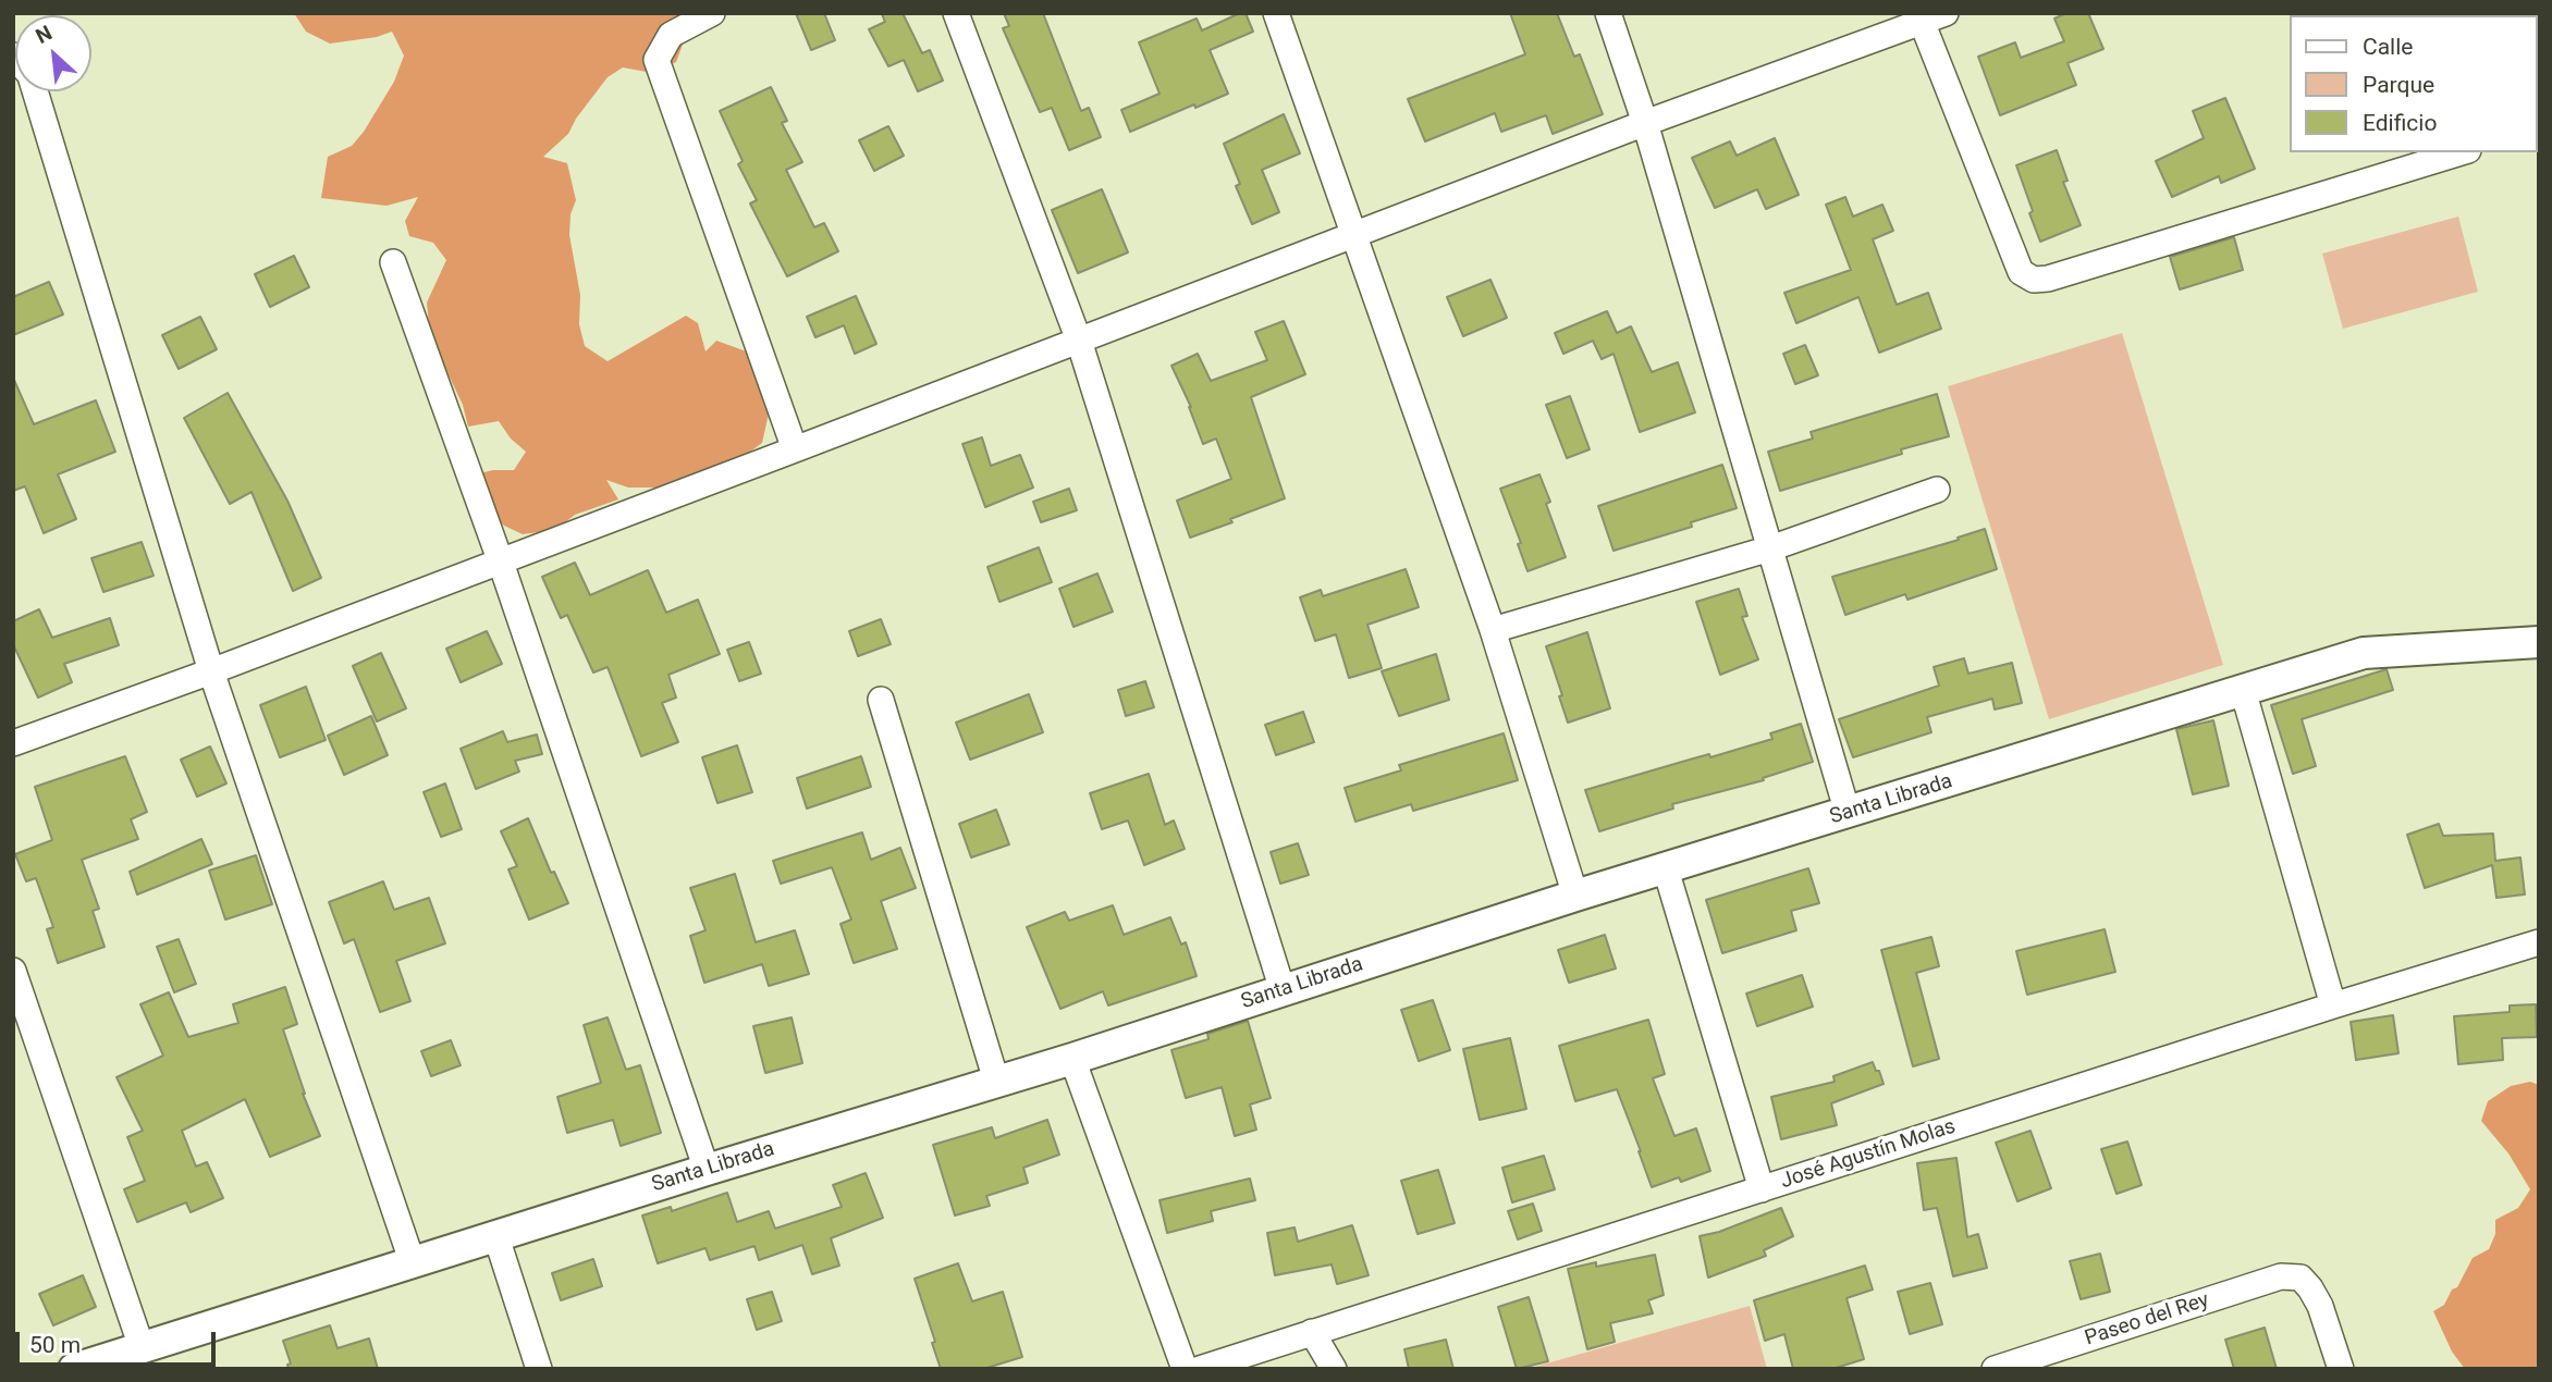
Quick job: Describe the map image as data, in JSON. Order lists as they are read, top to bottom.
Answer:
{
  "streets": {
    "street": ["Santa Librada", "José Agustín Molas", "Paseo del Rey"]
  },
  "legend": ["Calle", "Parque", "Edificio"],
  "scale_bar": "50 m",
  "north": "top left"
}
